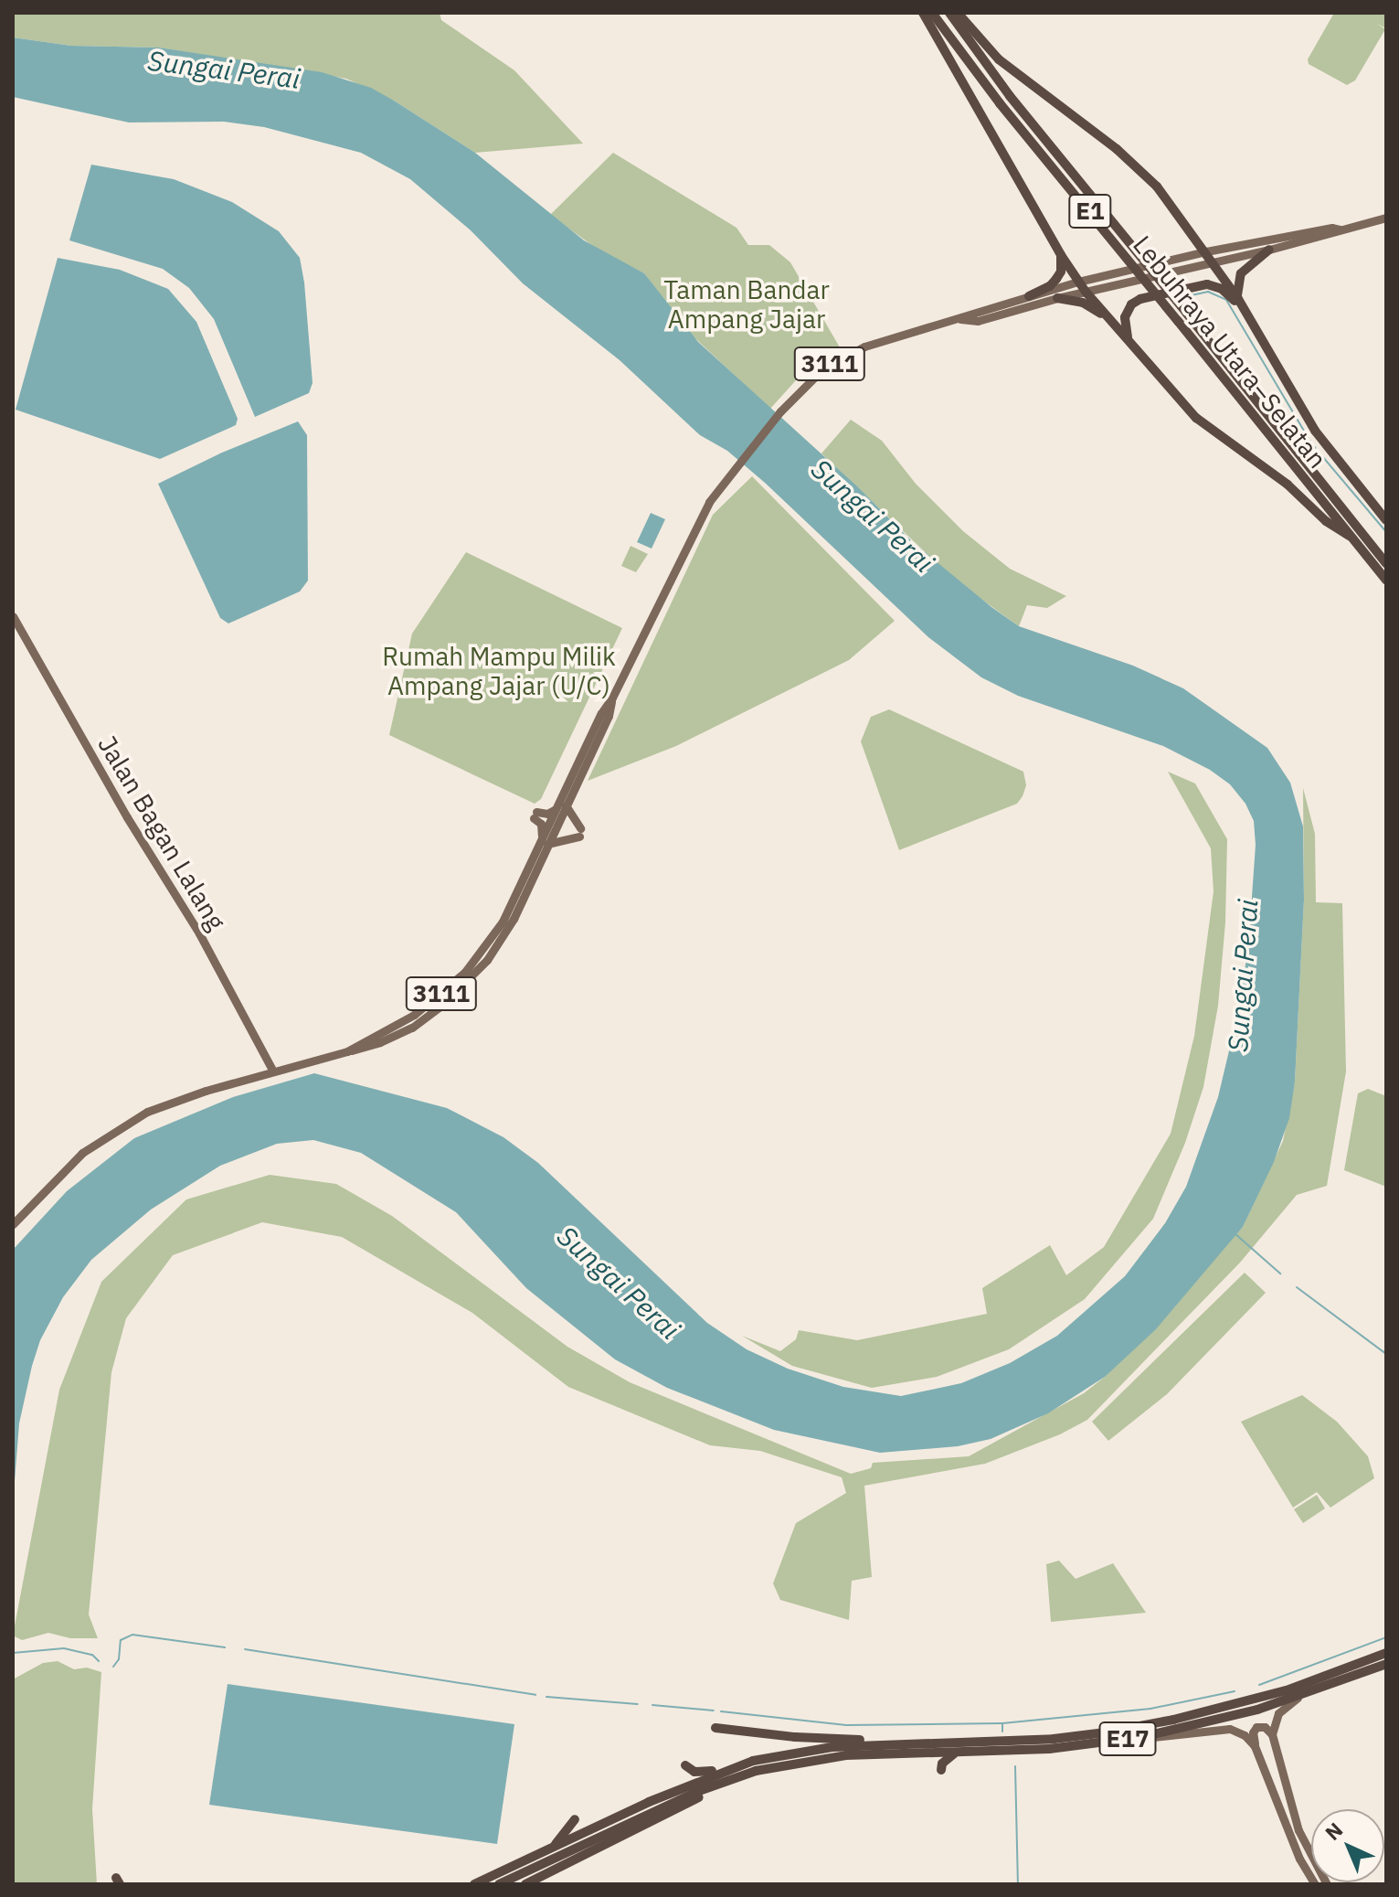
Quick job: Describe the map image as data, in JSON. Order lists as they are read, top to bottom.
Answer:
{
  "streets": {
    "highway": ["E1", "Lebuhraya Utara–Selatan", "E17"],
    "main road": ["3111", "Jalan Bagan Lalang"]
  },
  "water": ["Sungai Perai"],
  "parks": ["Taman Bandar Ampang Jajar", "Rumah Mampu Milik Ampang Jajar (U/C)"],
  "north": "top left"
}
